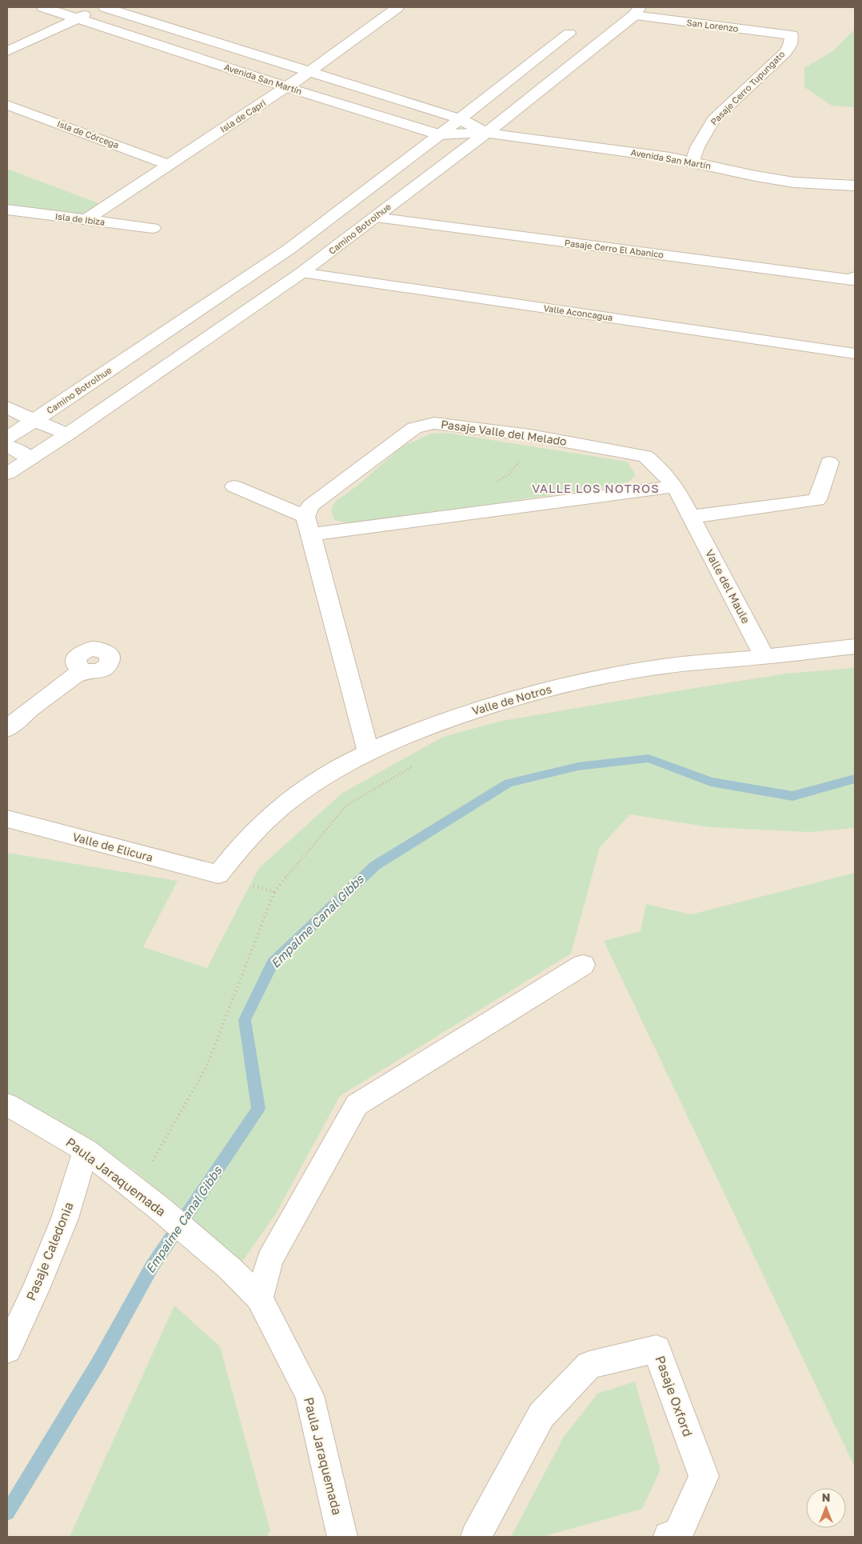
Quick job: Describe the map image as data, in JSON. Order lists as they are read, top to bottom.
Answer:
{
  "streets": {
    "street": [
      "San Lorenzo",
      "Avenida San Martín",
      "Pasaje Cerro Tupungato",
      "Isla de Capri",
      "Isla de Córcega",
      "Isla de Ibiza",
      "Camino Botrolhue",
      "Pasaje Cerro El Abanico",
      "Valle Aconcagua",
      "Pasaje Valle del Melado",
      "Valle del Maule",
      "Valle de Notros",
      "Valle de Elicura",
      "Paula Jaraquemada",
      "Pasaje Caledonia",
      "Pasaje Oxford"
    ]
  },
  "crossings": [
    ["San Lorenzo", "Pasaje Cerro Tupungato"],
    ["San Lorenzo", "Camino Botrolhue"],
    ["Avenida San Martín", "Pasaje Cerro Tupungato"],
    ["Avenida San Martín", "Isla de Capri"],
    ["Avenida San Martín", "Camino Botrolhue"],
    ["Isla de Capri", "Isla de Córcega"],
    ["Isla de Capri", "Isla de Ibiza"],
    ["Camino Botrolhue", "Pasaje Cerro El Abanico"],
    ["Camino Botrolhue", "Valle Aconcagua"],
    ["Pasaje Valle del Melado", "Valle del Maule"],
    ["Valle del Maule", "Valle de Notros"],
    ["Valle de Notros", "Valle de Elicura"],
    ["Paula Jaraquemada", "Pasaje Caledonia"]
  ],
  "districts": ["VALLE LOS NOTROS"],
  "water": ["Empalme Canal Gibbs"],
  "north": "top"
}
